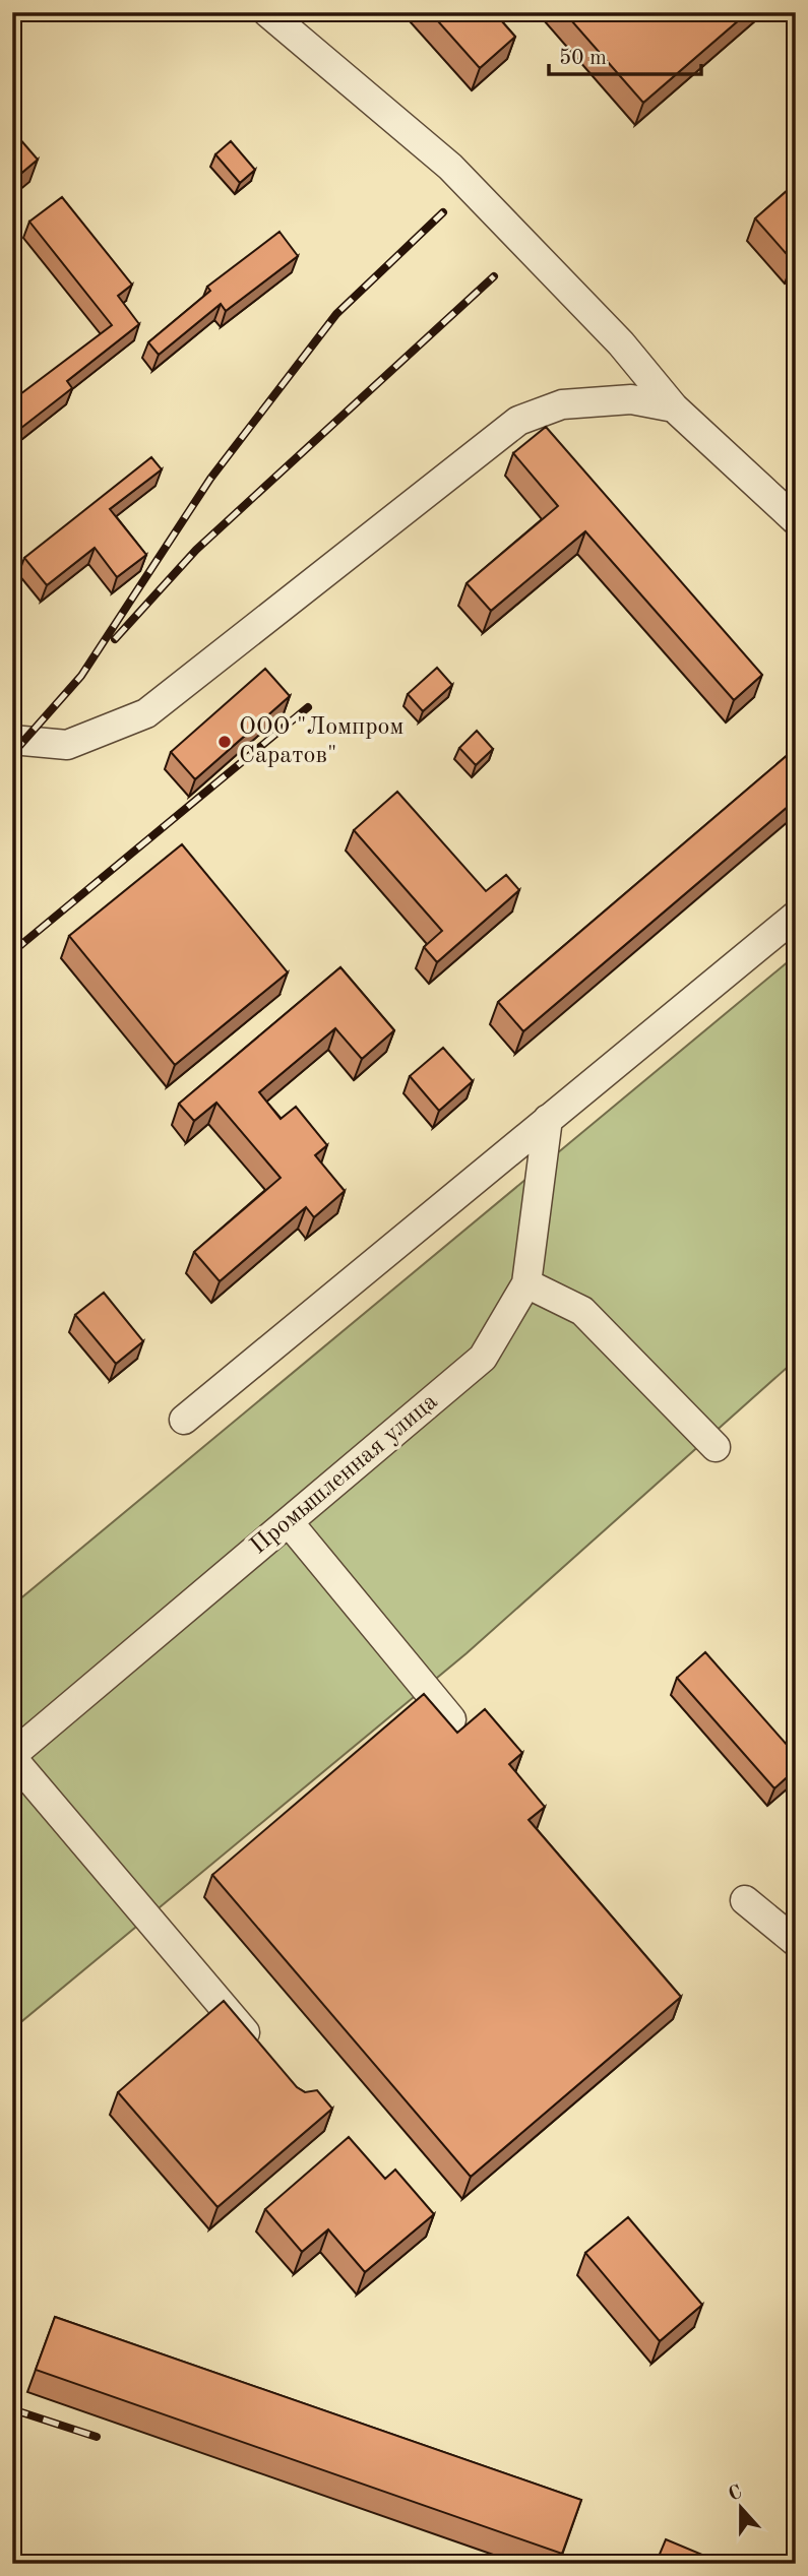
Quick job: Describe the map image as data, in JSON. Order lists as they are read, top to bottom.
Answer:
{
  "streets": {
    "street": ["Промышленная улица"]
  },
  "places": ["ООО \"Ломпром Саратов\""],
  "scale_bar": "50 m",
  "north": "top"
}
